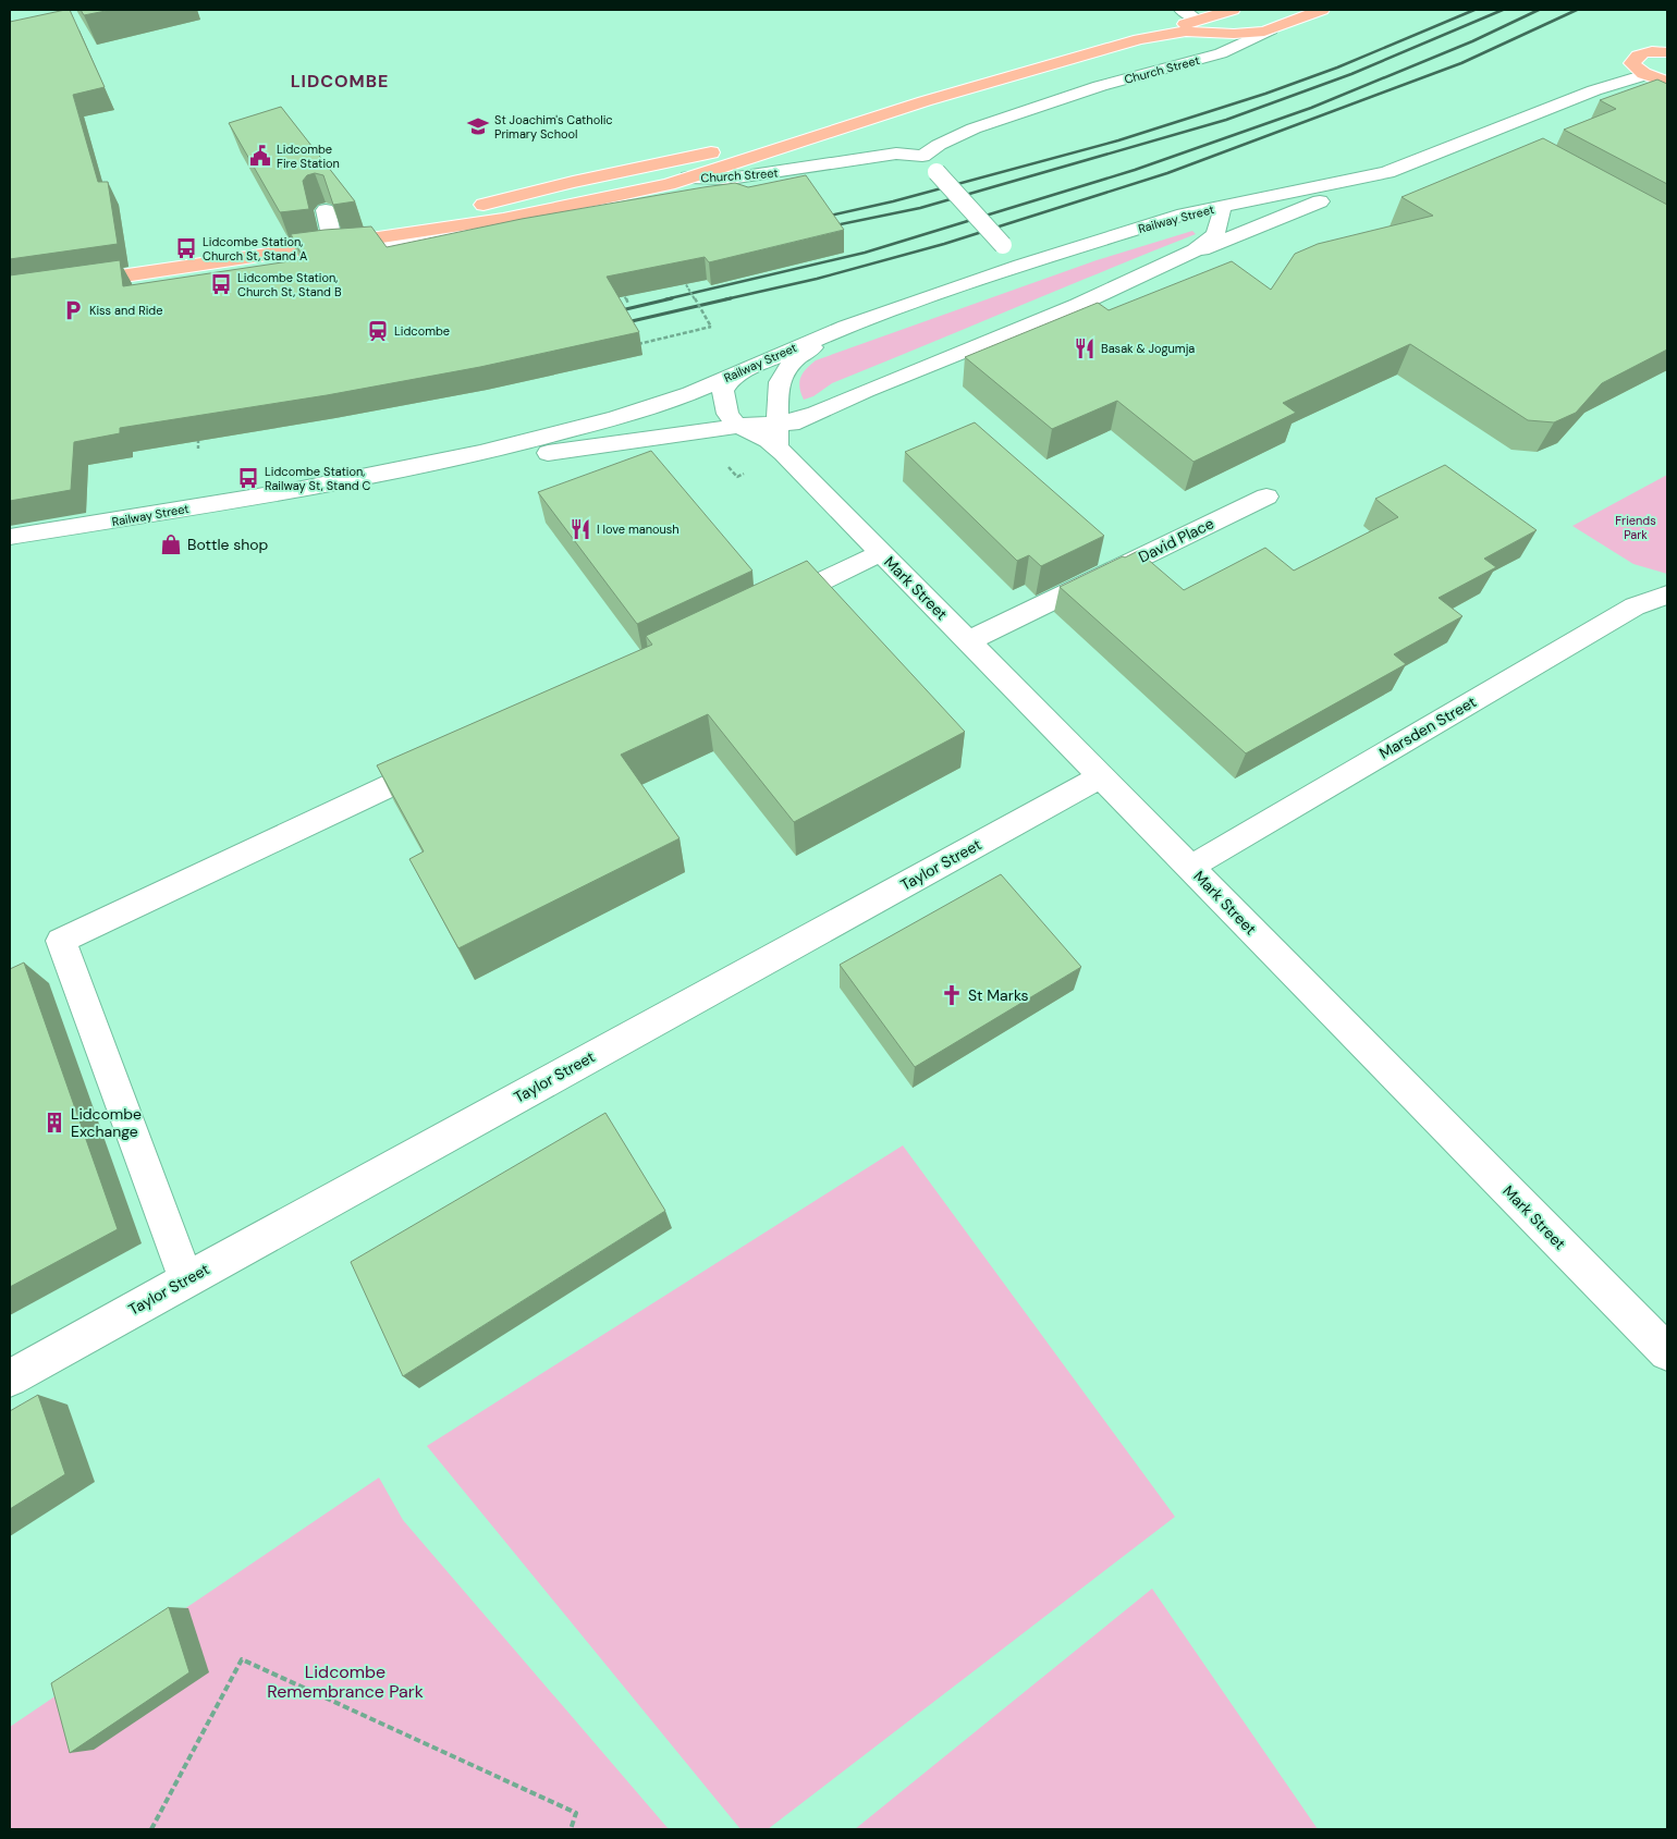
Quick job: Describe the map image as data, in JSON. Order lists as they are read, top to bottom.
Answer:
{
  "streets": {
    "main road": ["Church Street"],
    "street": [
      "Railway Street",
      "David Place",
      "Mark Street",
      "Marsden Street",
      "Taylor Street"
    ]
  },
  "crossings": [
    ["Railway Street", "Mark Street"],
    ["David Place", "Mark Street"],
    ["Mark Street", "Marsden Street"],
    ["Mark Street", "Taylor Street"]
  ],
  "districts": ["LIDCOMBE"],
  "parks": ["Friends Park", "Lidcombe Remembrance Park"],
  "places": {
    "school or university": ["St Joachim's Catholic Primary School"],
    "public building": ["Lidcombe Fire Station"],
    "bus stop": ["Lidcombe Station, Church St, Stand A", "Lidcombe Station, Church St, Stand B", "Lidcombe Station, Railway St, Stand C"],
    "parking": ["Kiss and Ride"],
    "station": ["Lidcombe"],
    "restaurant": ["Basak & Jogumja", "I love manoush"],
    "shop": ["Bottle shop"],
    "church": ["St Marks"],
    "building": ["Lidcombe Exchange"]
  }
}
